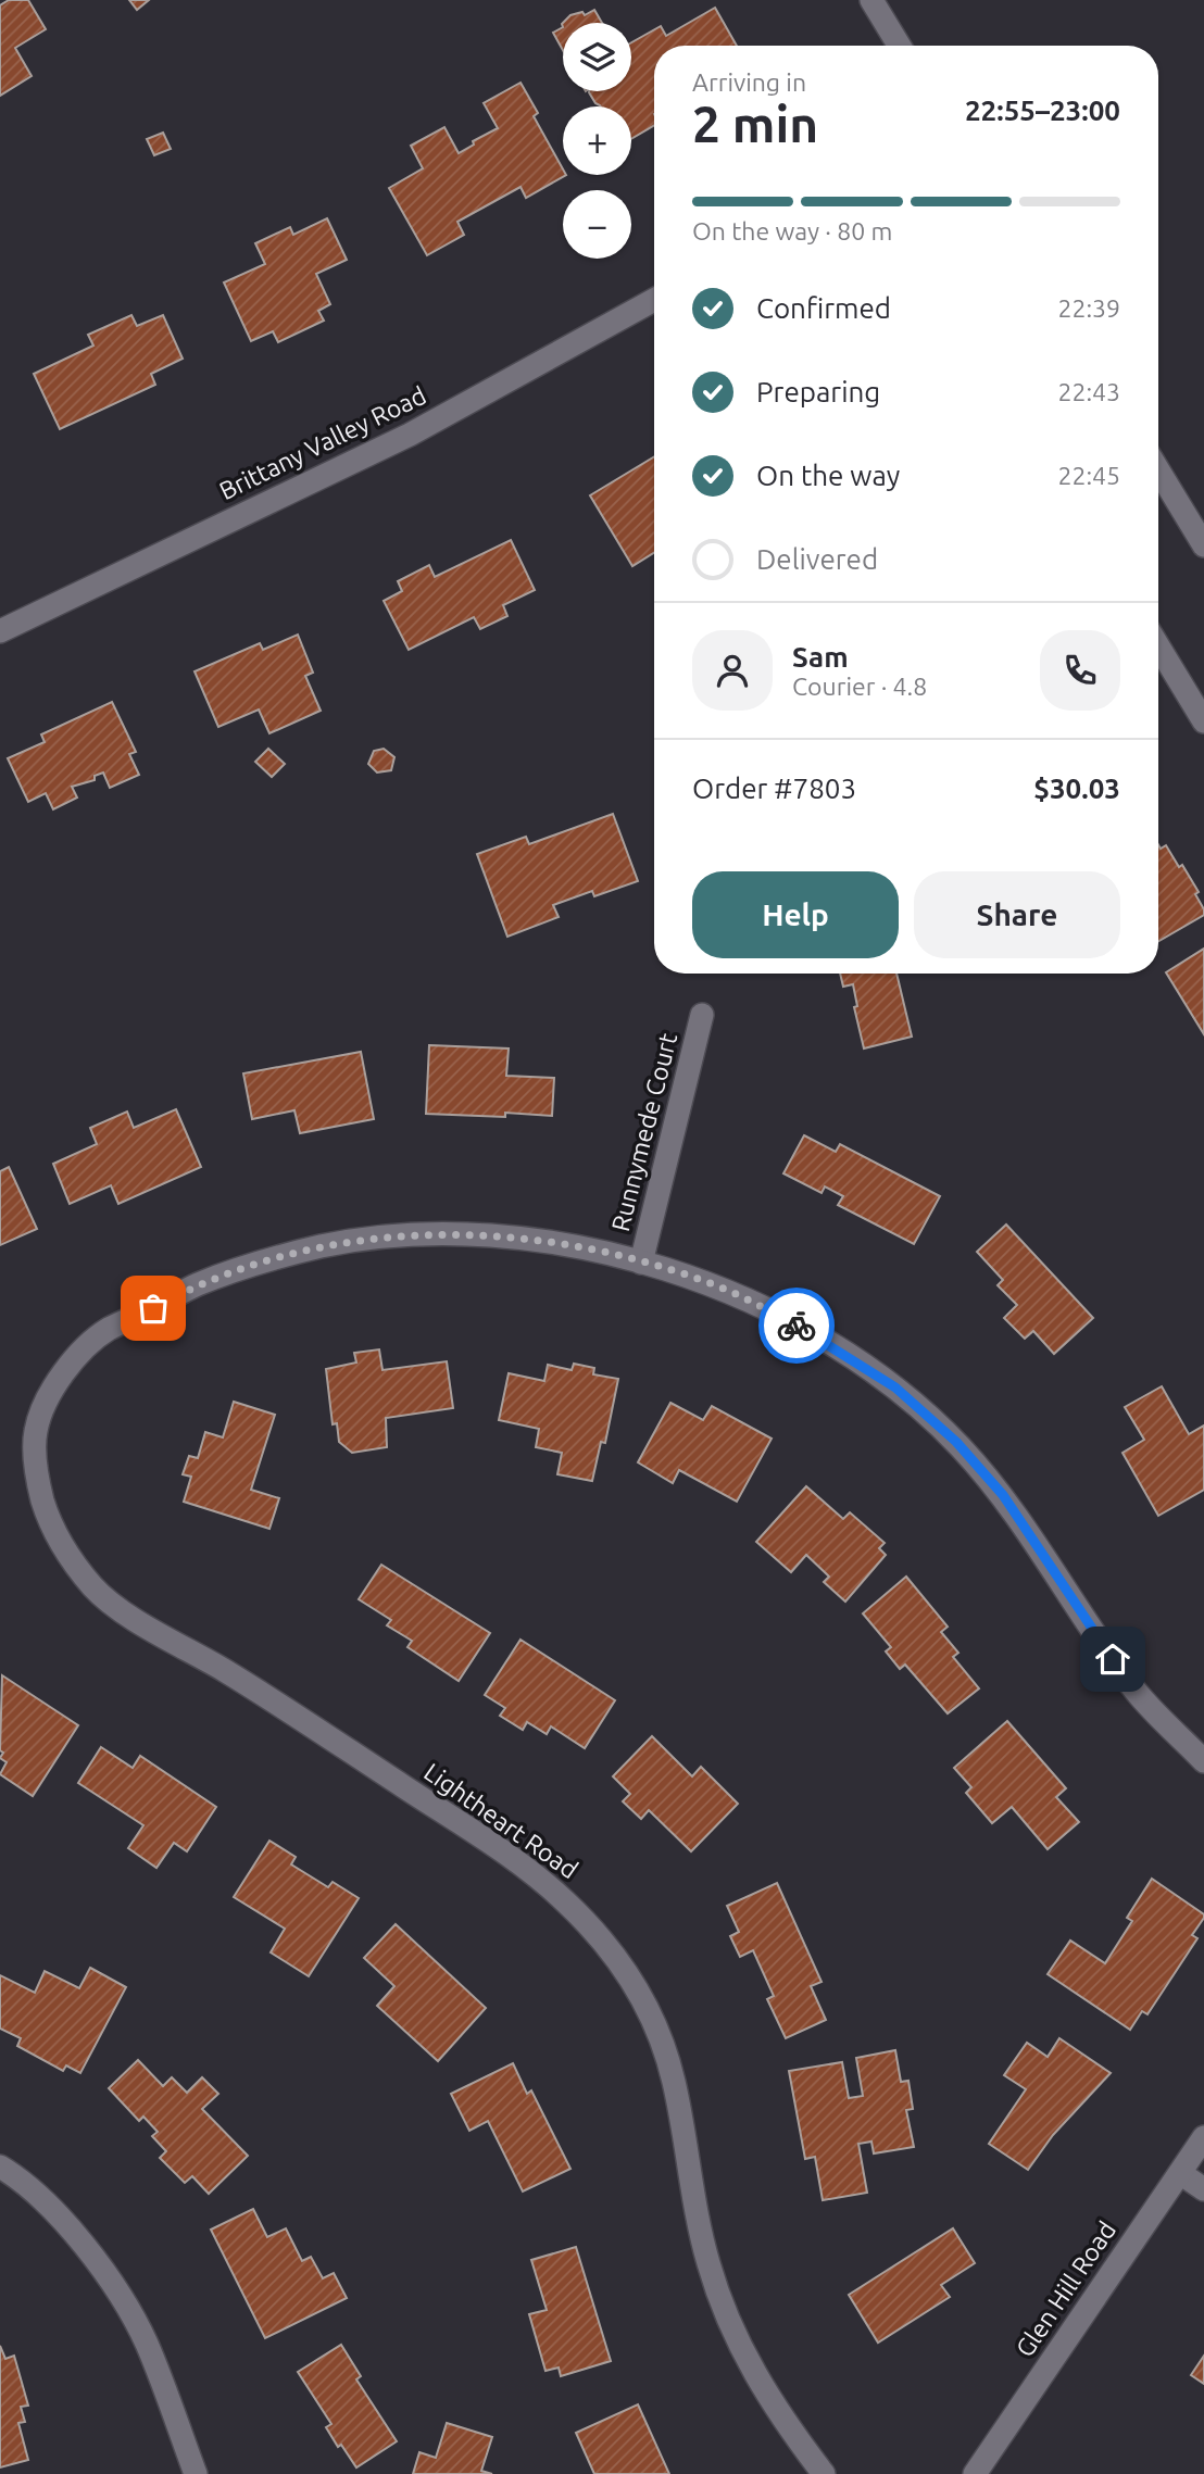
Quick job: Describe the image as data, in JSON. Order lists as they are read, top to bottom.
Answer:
{
  "streets": {
    "street": [
      "Brittany Valley Road",
      "Runnymede Court",
      "Lightheart Road",
      "Glen Hill Road"
    ]
  },
  "crossings": [
    ["Runnymede Court", "Lightheart Road"]
  ],
  "page": {
    "map_buttons": ["+", "−"],
    "heading": ["2 min", "Arriving in", "22:55–23:00"],
    "panel": [
      "Sam",
      "Courier · 4.8",
      "Order #7803",
      "$30.03"
    ],
    "bar": "On the way · 80 m",
    "list": [
      ["Confirmed", "22:39"],
      ["Preparing", "22:43"],
      ["On the way", "22:45"],
      "Delivered"
    ],
    "buttons": ["Help", "Share"]
  }
}
